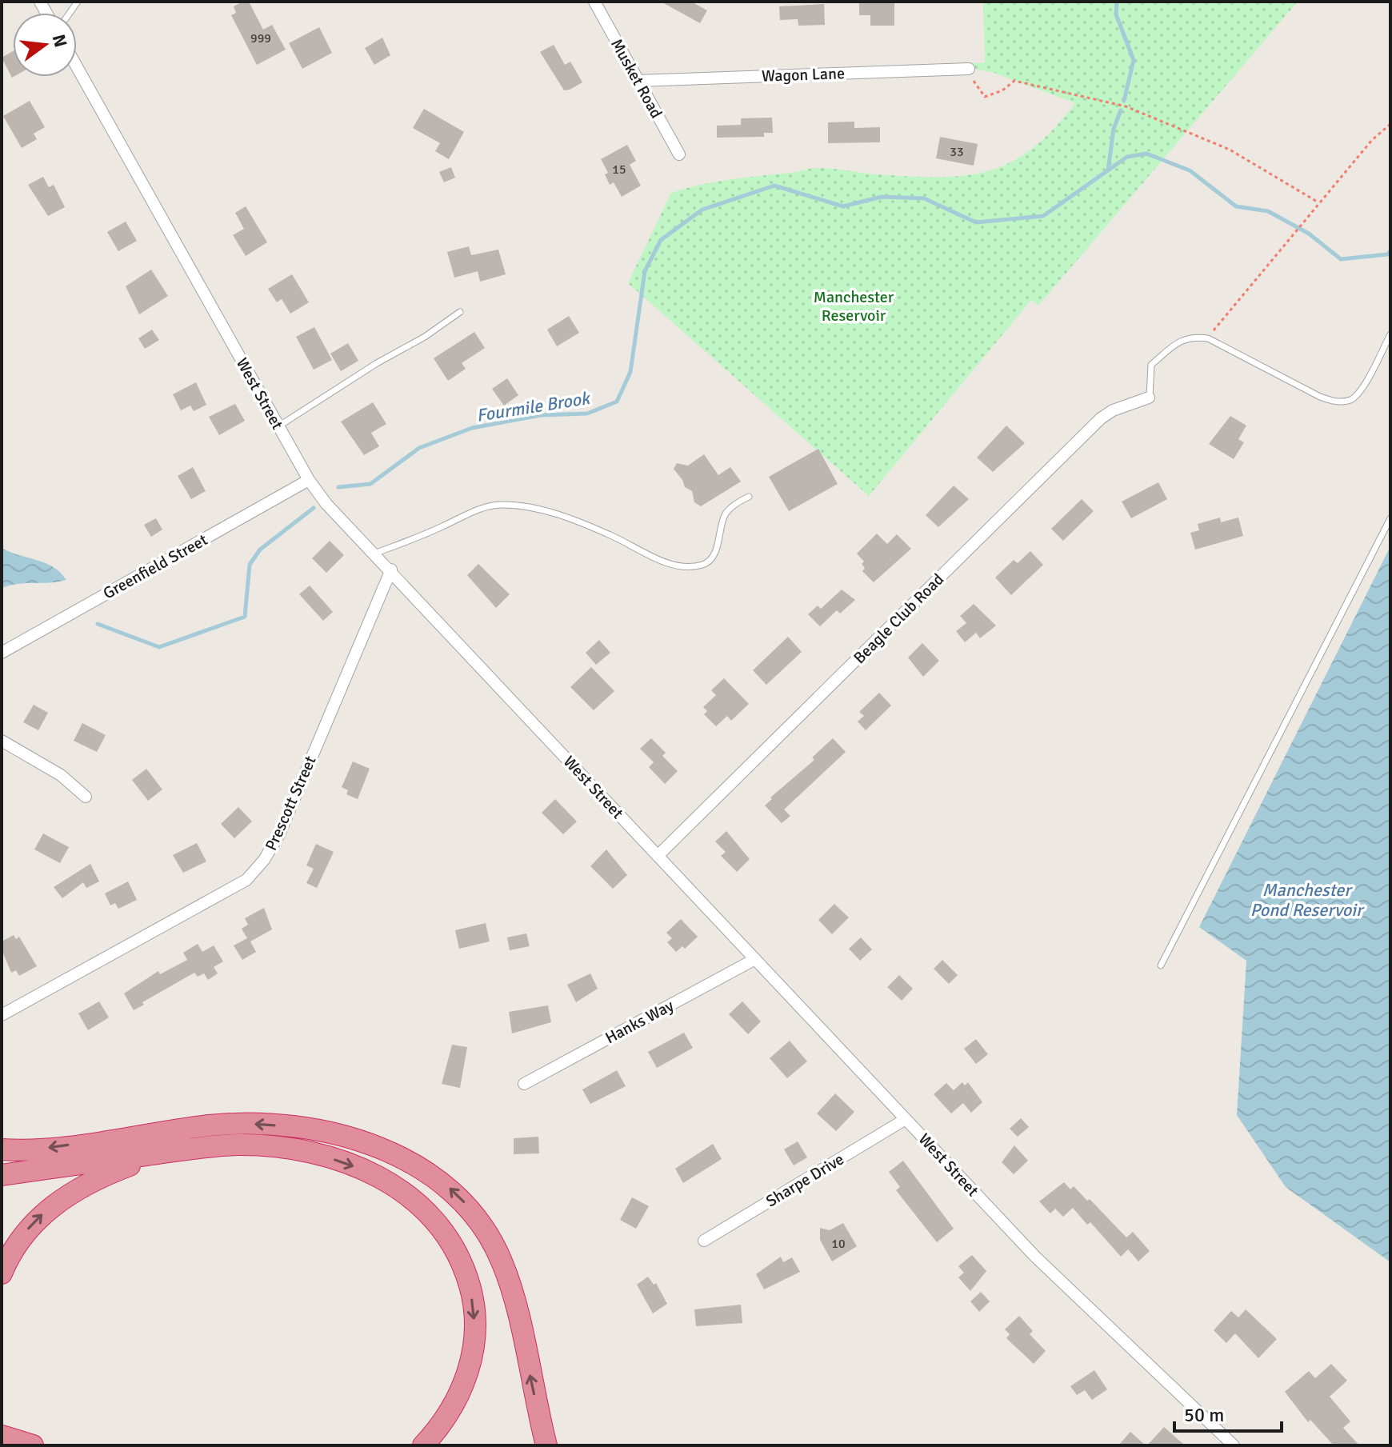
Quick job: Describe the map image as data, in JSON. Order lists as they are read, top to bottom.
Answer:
{
  "streets": {
    "street": [
      "Wagon Lane",
      "Musket Road",
      "West Street",
      "Greenfield Street",
      "Beagle Club Road",
      "Prescott Street",
      "Hanks Way",
      "Sharpe Drive"
    ]
  },
  "crossings": [
    ["Wagon Lane", "Musket Road"],
    ["West Street", "Greenfield Street"],
    ["West Street", "Beagle Club Road"],
    ["West Street", "Prescott Street"],
    ["West Street", "Hanks Way"],
    ["West Street", "Sharpe Drive"]
  ],
  "water": ["Fourmile Brook", "Manchester Pond Reservoir"],
  "parks": ["Manchester Reservoir"],
  "house_numbers": [
    "999",
    "33",
    "15",
    "10"
  ],
  "scale_bar": "50 m",
  "north": "right"
}
